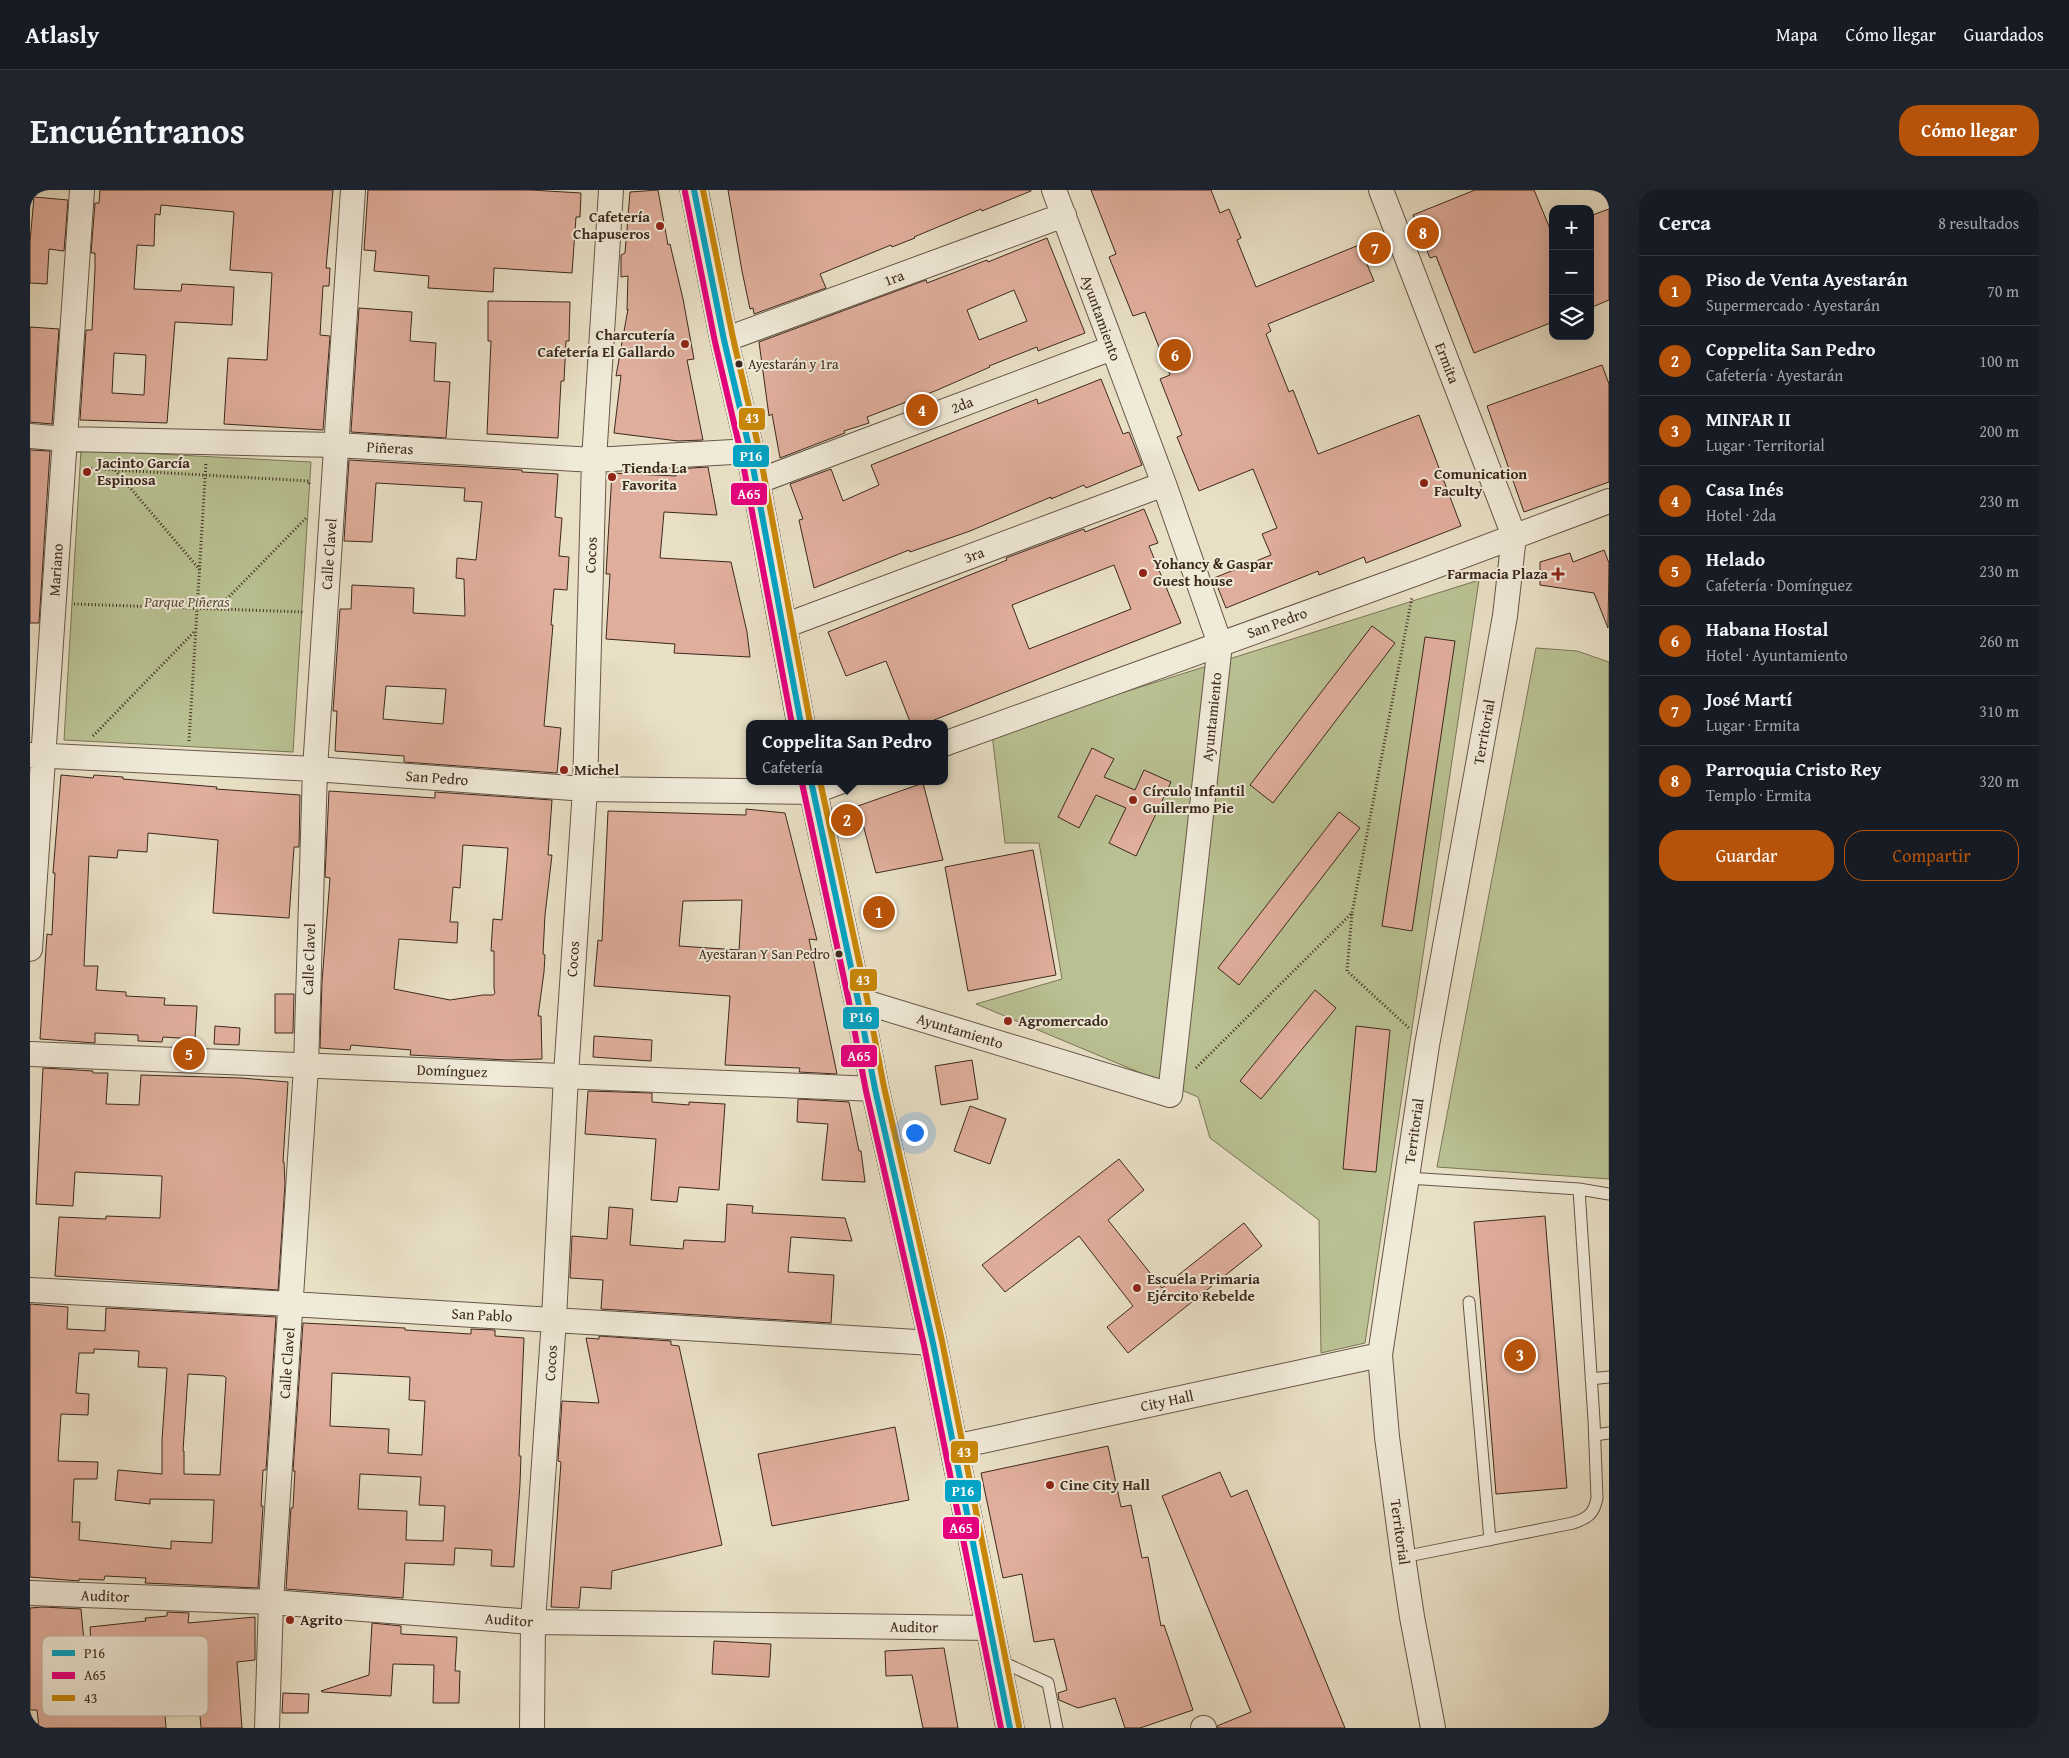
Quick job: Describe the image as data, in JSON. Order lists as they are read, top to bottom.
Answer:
{
  "streets": {
    "street": [
      "1ra",
      "Ayuntamiento",
      "Ermita",
      "2da",
      "Piñeras",
      "Calle Clavel",
      "Cocos",
      "3ra",
      "Mariano",
      "San Pedro",
      "Territorial",
      "Domínguez",
      "San Pablo",
      "City Hall",
      "Auditor"
    ]
  },
  "crossings": [
    ["1ra", "Ayuntamiento"],
    ["Ayuntamiento", "2da"],
    ["Ayuntamiento", "3ra"],
    ["Ayuntamiento", "San Pedro"],
    ["Ermita", "San Pedro"],
    ["Ermita", "Territorial"],
    ["Piñeras", "Calle Clavel"],
    ["Piñeras", "Cocos"],
    ["Piñeras", "Mariano"],
    ["Calle Clavel", "San Pedro"],
    ["Calle Clavel", "Domínguez"],
    ["Calle Clavel", "San Pablo"],
    ["Calle Clavel", "Auditor"],
    ["Cocos", "San Pedro"],
    ["Cocos", "Domínguez"],
    ["Cocos", "San Pablo"],
    ["Cocos", "Auditor"],
    ["Mariano", "San Pedro"],
    ["San Pedro", "Territorial"],
    ["Territorial", "City Hall"]
  ],
  "parks": ["Parque Piñeras"],
  "places": {
    "other": [
      "Cafetería Chapuseros",
      "Charcutería Cafetería El Gallardo",
      "Ayestarán y 1ra",
      "Jacinto García Espinosa",
      "Tienda La Favorita",
      "Comunication Faculty",
      "Yohancy & Gaspar Guest house",
      "Michel",
      "Círculo Infantil Guillermo Pie",
      "Ayestaran Y San Pedro",
      "Agromercado",
      "Escuela Primaria Ejército Rebelde",
      "Cine City Hall",
      "Agrito"
    ],
    "health": ["Farmacia Plaza"]
  },
  "lines": ["transit line P16", "transit line 43", "transit line A65"],
  "legend": ["P16", "A65", "43"],
  "page": {
    "header": "Atlasly",
    "nav": ["Mapa", "Cómo llegar", "Guardados"],
    "title": "Encuéntranos",
    "buttons": [
      "Cómo llegar",
      ["Guardar", "Compartir"]
    ],
    "heading": ["Cerca", "8 resultados"],
    "map_buttons": ["+", "−"],
    "pins": [
      "8",
      "7",
      "6",
      "4",
      "2",
      "1",
      "5",
      "3"
    ],
    "list": [
      {
        "mark": "1",
        "name": "Piso de Venta Ayestarán",
        "note": "Supermercado · Ayestarán",
        "value": "70 m"
      },
      {
        "mark": "2",
        "name": "Coppelita San Pedro",
        "note": "Cafetería · Ayestarán",
        "value": "100 m"
      },
      {
        "mark": "3",
        "name": "MINFAR II",
        "note": "Lugar · Territorial",
        "value": "200 m"
      },
      {
        "mark": "4",
        "name": "Casa Inés",
        "note": "Hotel · 2da",
        "value": "230 m"
      },
      {
        "mark": "5",
        "name": "Helado",
        "note": "Cafetería · Domínguez",
        "value": "230 m"
      },
      {
        "mark": "6",
        "name": "Habana Hostal",
        "note": "Hotel · Ayuntamiento",
        "value": "260 m"
      },
      {
        "mark": "7",
        "name": "José Martí",
        "note": "Lugar · Ermita",
        "value": "310 m"
      },
      {
        "mark": "8",
        "name": "Parroquia Cristo Rey",
        "note": "Templo · Ermita",
        "value": "320 m"
      }
    ],
    "popup": ["Coppelita San Pedro", "Cafetería"]
  }
}
